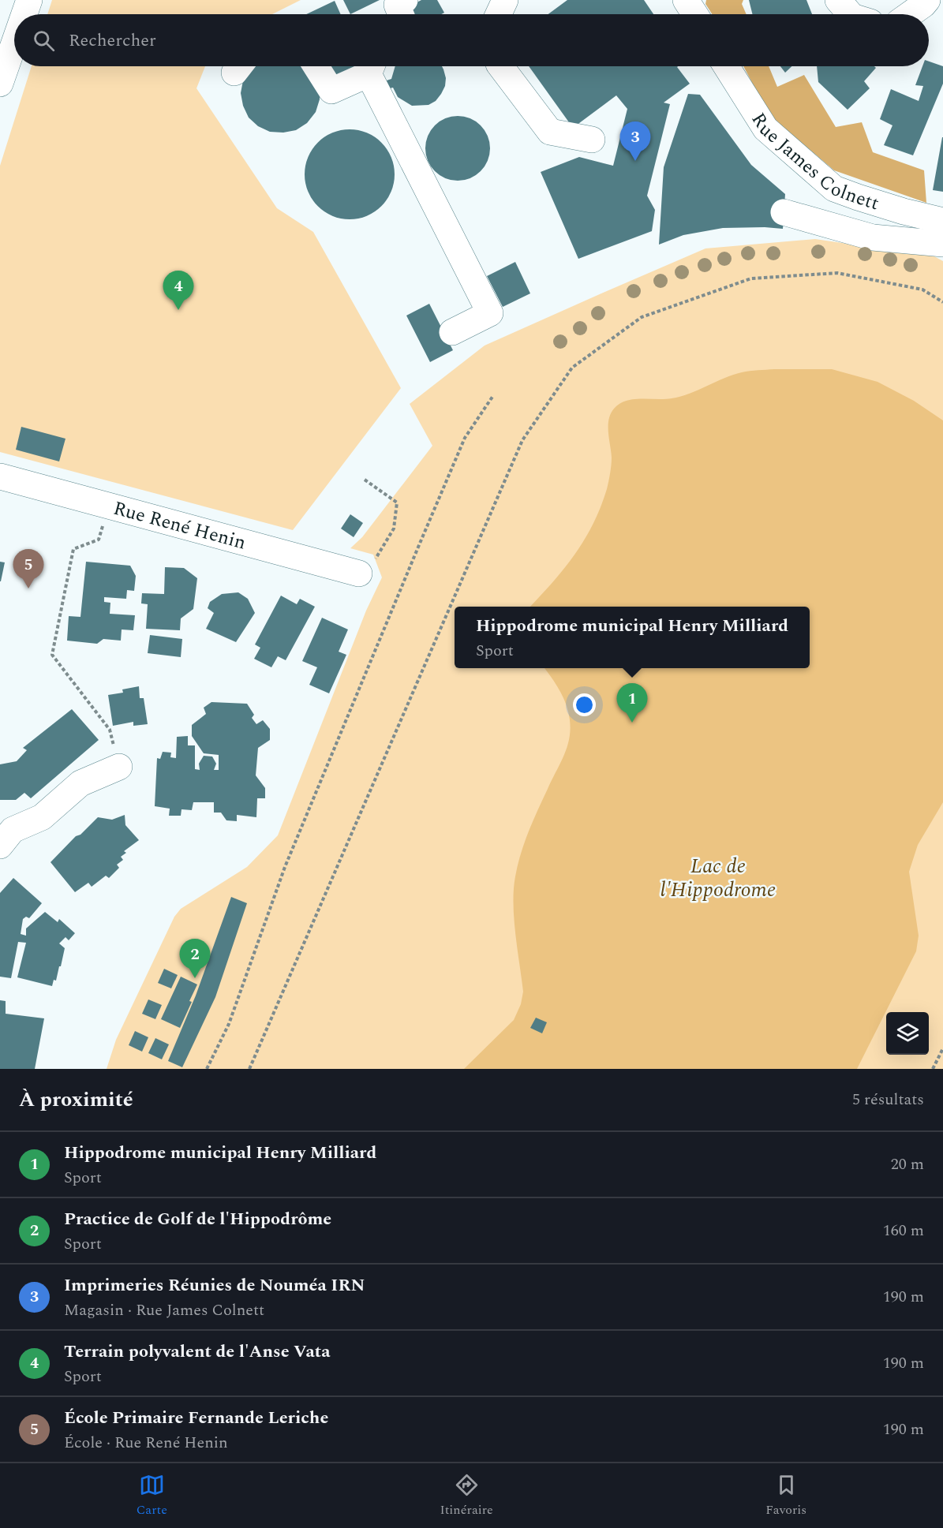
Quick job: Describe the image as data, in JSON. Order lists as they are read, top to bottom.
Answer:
{
  "streets": {
    "street": ["Rue James Colnett", "Rue René Henin"]
  },
  "water": ["Lac de l'Hippodrome"],
  "page": {
    "search": "Rechercher",
    "pins": [
      "3",
      "4",
      "5",
      "1",
      "2"
    ],
    "popup": ["Hippodrome municipal Henry Milliard", "Sport"],
    "heading": ["À proximité", "5 résultats"],
    "list": [
      {
        "mark": "1",
        "name": "Hippodrome municipal Henry Milliard",
        "note": "Sport",
        "value": "20 m"
      },
      {
        "mark": "2",
        "name": "Practice de Golf de l'Hippodrôme",
        "note": "Sport",
        "value": "160 m"
      },
      {
        "mark": "3",
        "name": "Imprimeries Réunies de Nouméa IRN",
        "note": "Magasin · Rue James Colnett",
        "value": "190 m"
      },
      {
        "mark": "4",
        "name": "Terrain polyvalent de l'Anse Vata",
        "note": "Sport",
        "value": "190 m"
      },
      {
        "mark": "5",
        "name": "École Primaire Fernande Leriche",
        "note": "École · Rue René Henin",
        "value": "190 m"
      }
    ],
    "nav": ["Carte", "Itinéraire", "Favoris"]
  }
}
